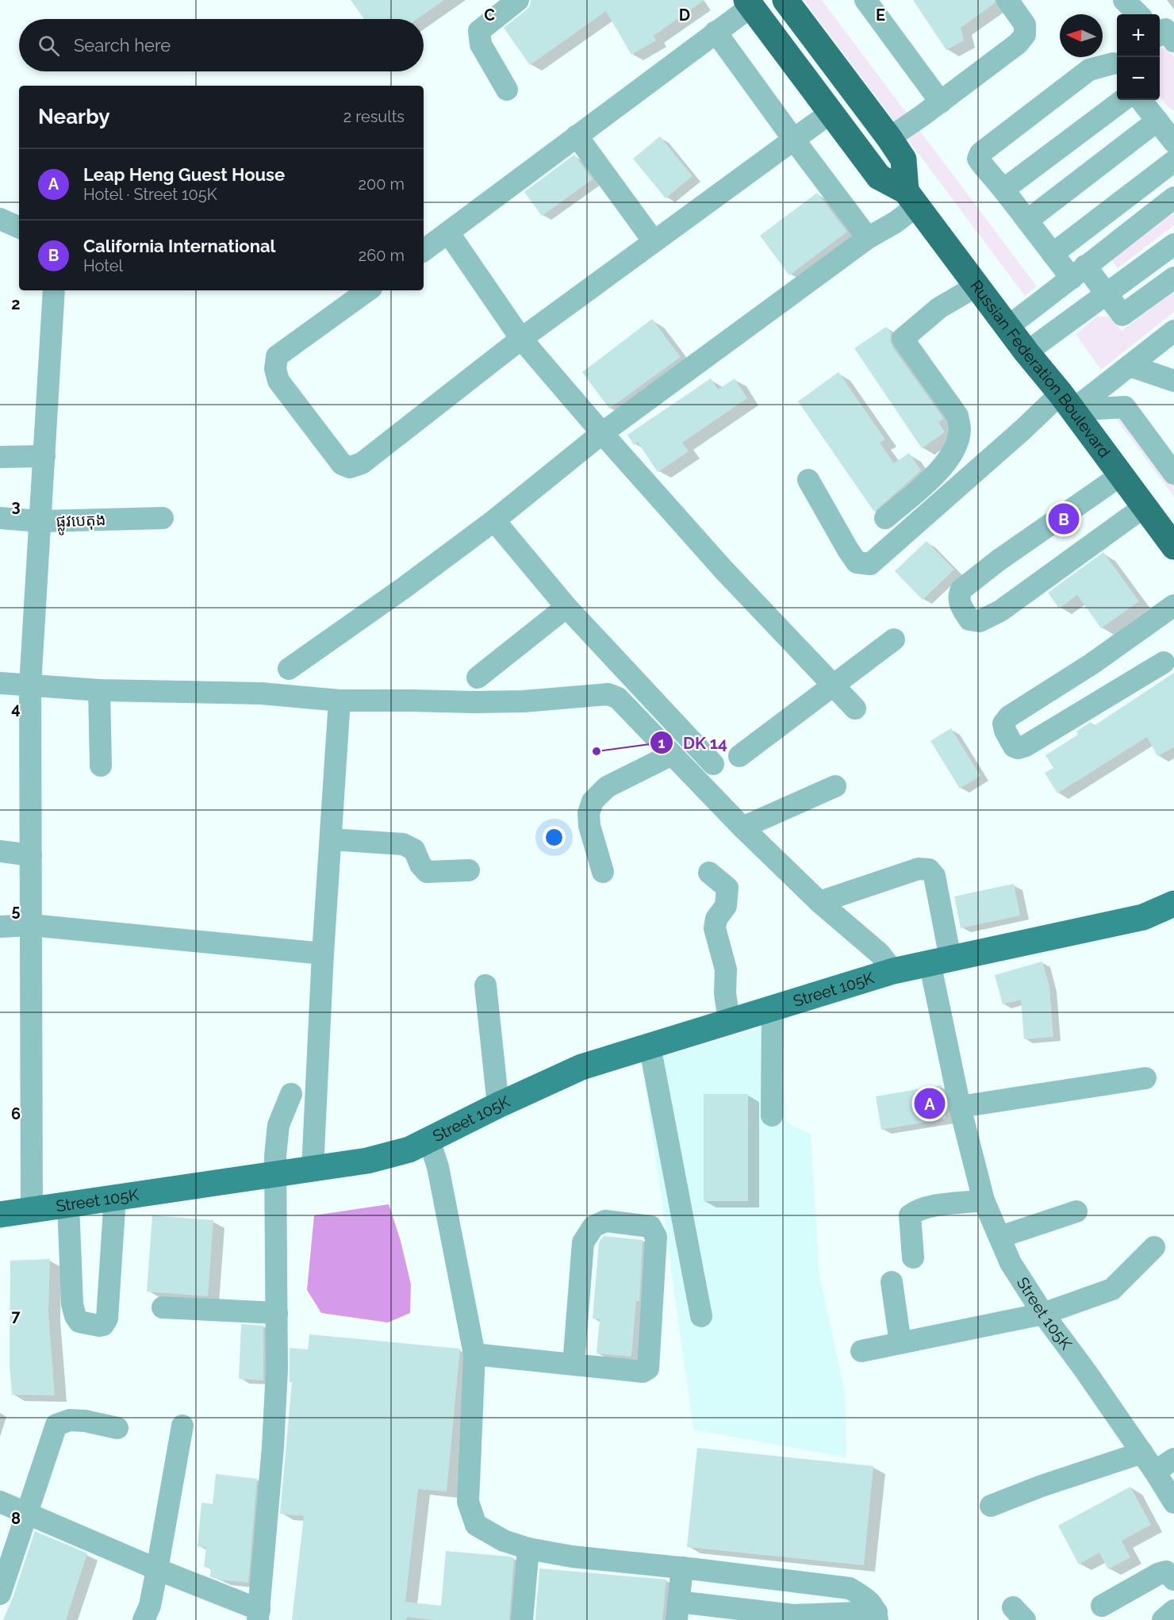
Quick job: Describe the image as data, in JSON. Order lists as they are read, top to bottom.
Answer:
{
  "streets": {
    "highway": ["Russian Federation Boulevard"],
    "main road": ["Street 105K"],
    "street": ["ផ្លូវបេតុង"]
  },
  "places": ["DK 14"],
  "north": "left",
  "page": {
    "map_buttons": ["+", "−"],
    "search": "Search here",
    "heading": ["Nearby", "2 results"],
    "list": [
      {
        "mark": "A",
        "name": "Leap Heng Guest House",
        "note": "Hotel · Street 105K",
        "value": "200 m"
      },
      {
        "mark": "B",
        "name": "California International",
        "note": "Hotel",
        "value": "260 m"
      }
    ],
    "pins": ["B", "A"]
  },
  "grid": {
    "columns": ["C", "D", "E"],
    "rows": [
      "2",
      "3",
      "4",
      "5",
      "6",
      "7",
      "8"
    ]
  }
}
